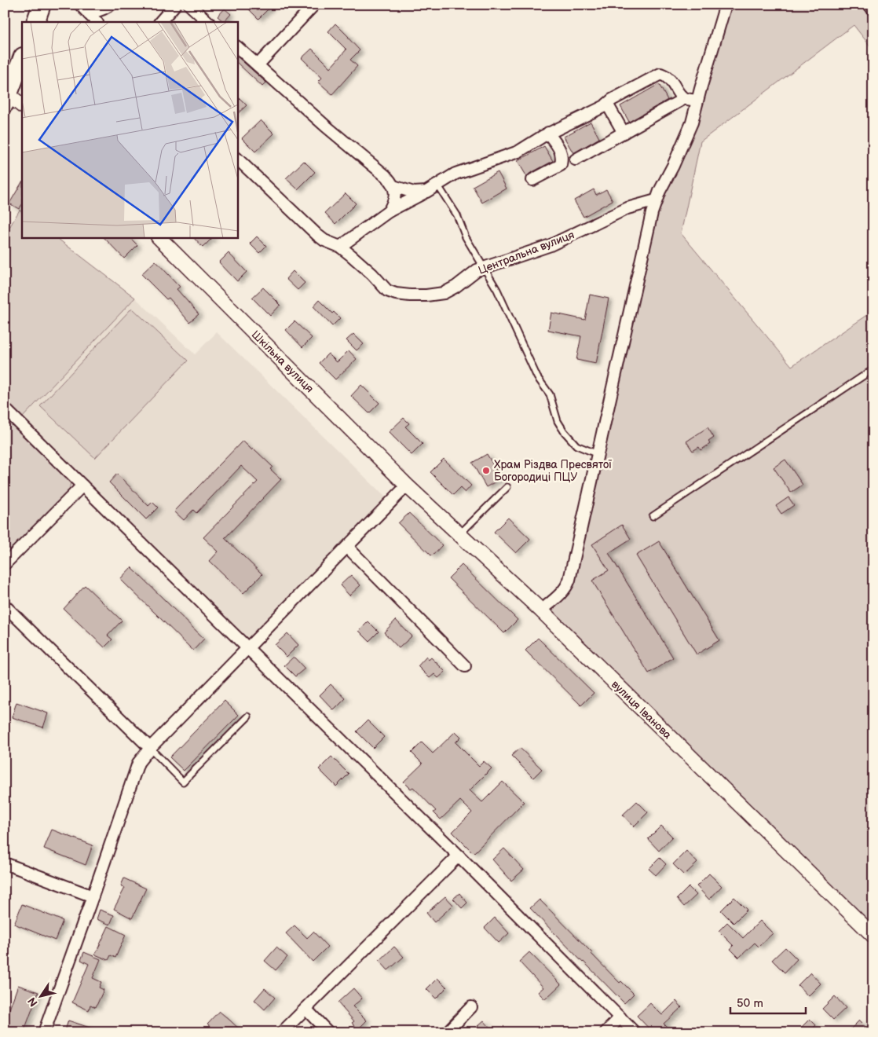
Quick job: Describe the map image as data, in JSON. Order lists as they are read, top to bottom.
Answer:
{
  "streets": {
    "street": ["Центральна вулиця", "Шкільна вулиця", "вулиця Іванова"]
  },
  "crossings": [
    ["Шкільна вулиця", "вулиця Іванова"]
  ],
  "places": ["Храм Різдва Пресвятої Богородиці ПЦУ"],
  "scale_bar": "50 m",
  "north": "bottom left"
}
